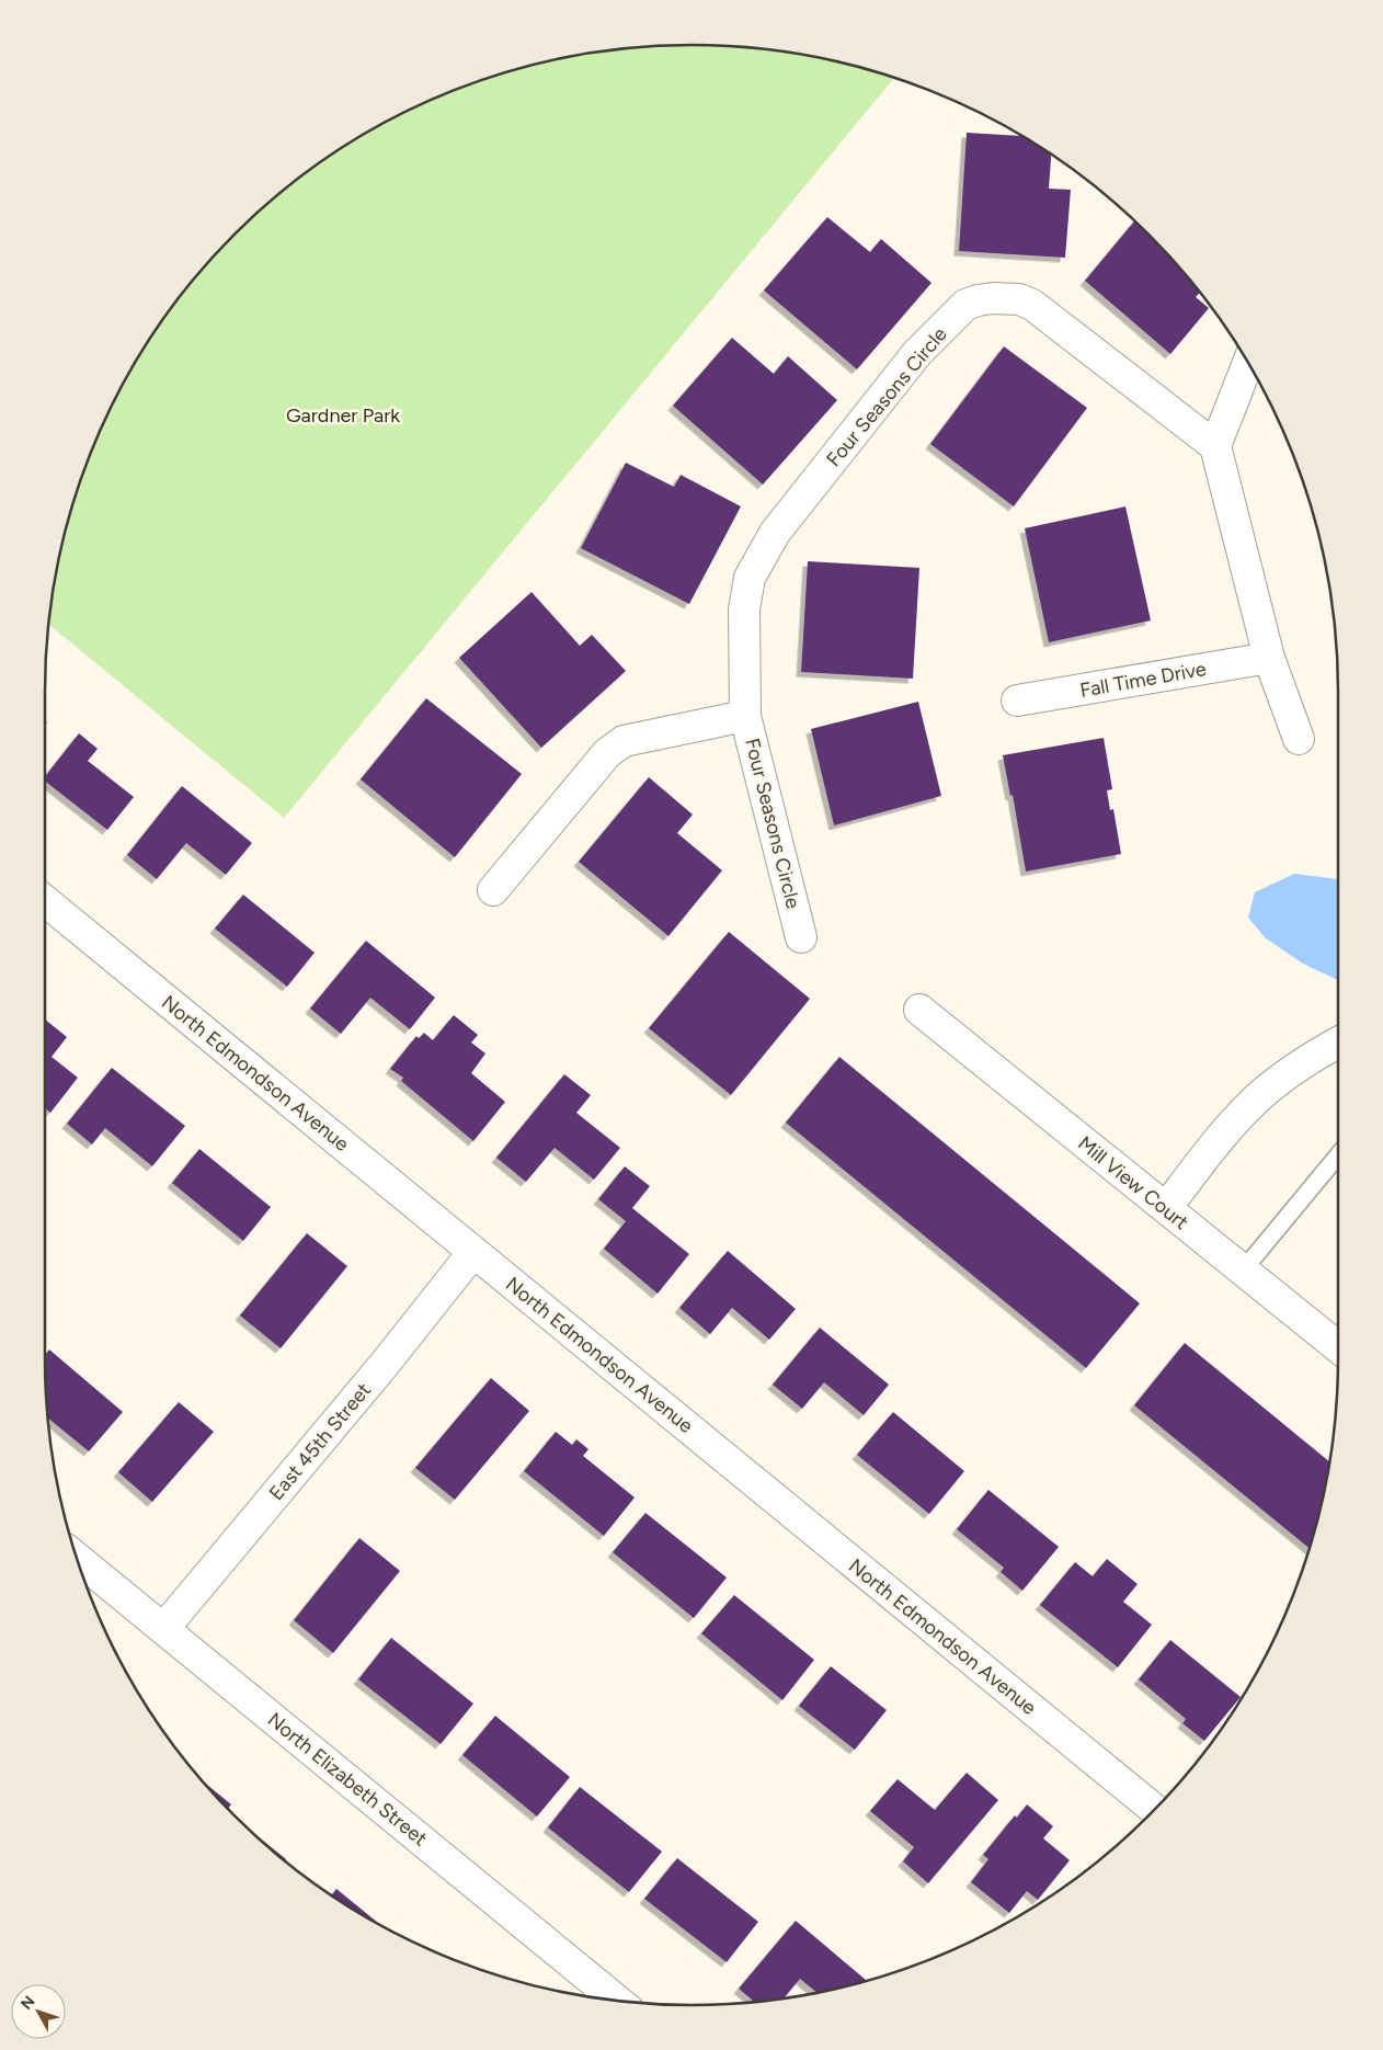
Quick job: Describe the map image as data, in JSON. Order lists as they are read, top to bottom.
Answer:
{
  "streets": {
    "street": [
      "Four Seasons Circle",
      "Fall Time Drive",
      "North Edmondson Avenue",
      "Mill View Court",
      "East 45th Street",
      "North Elizabeth Street"
    ]
  },
  "crossings": [
    ["North Edmondson Avenue", "East 45th Street"],
    ["East 45th Street", "North Elizabeth Street"]
  ],
  "parks": ["Gardner Park"],
  "north": "top left"
}
